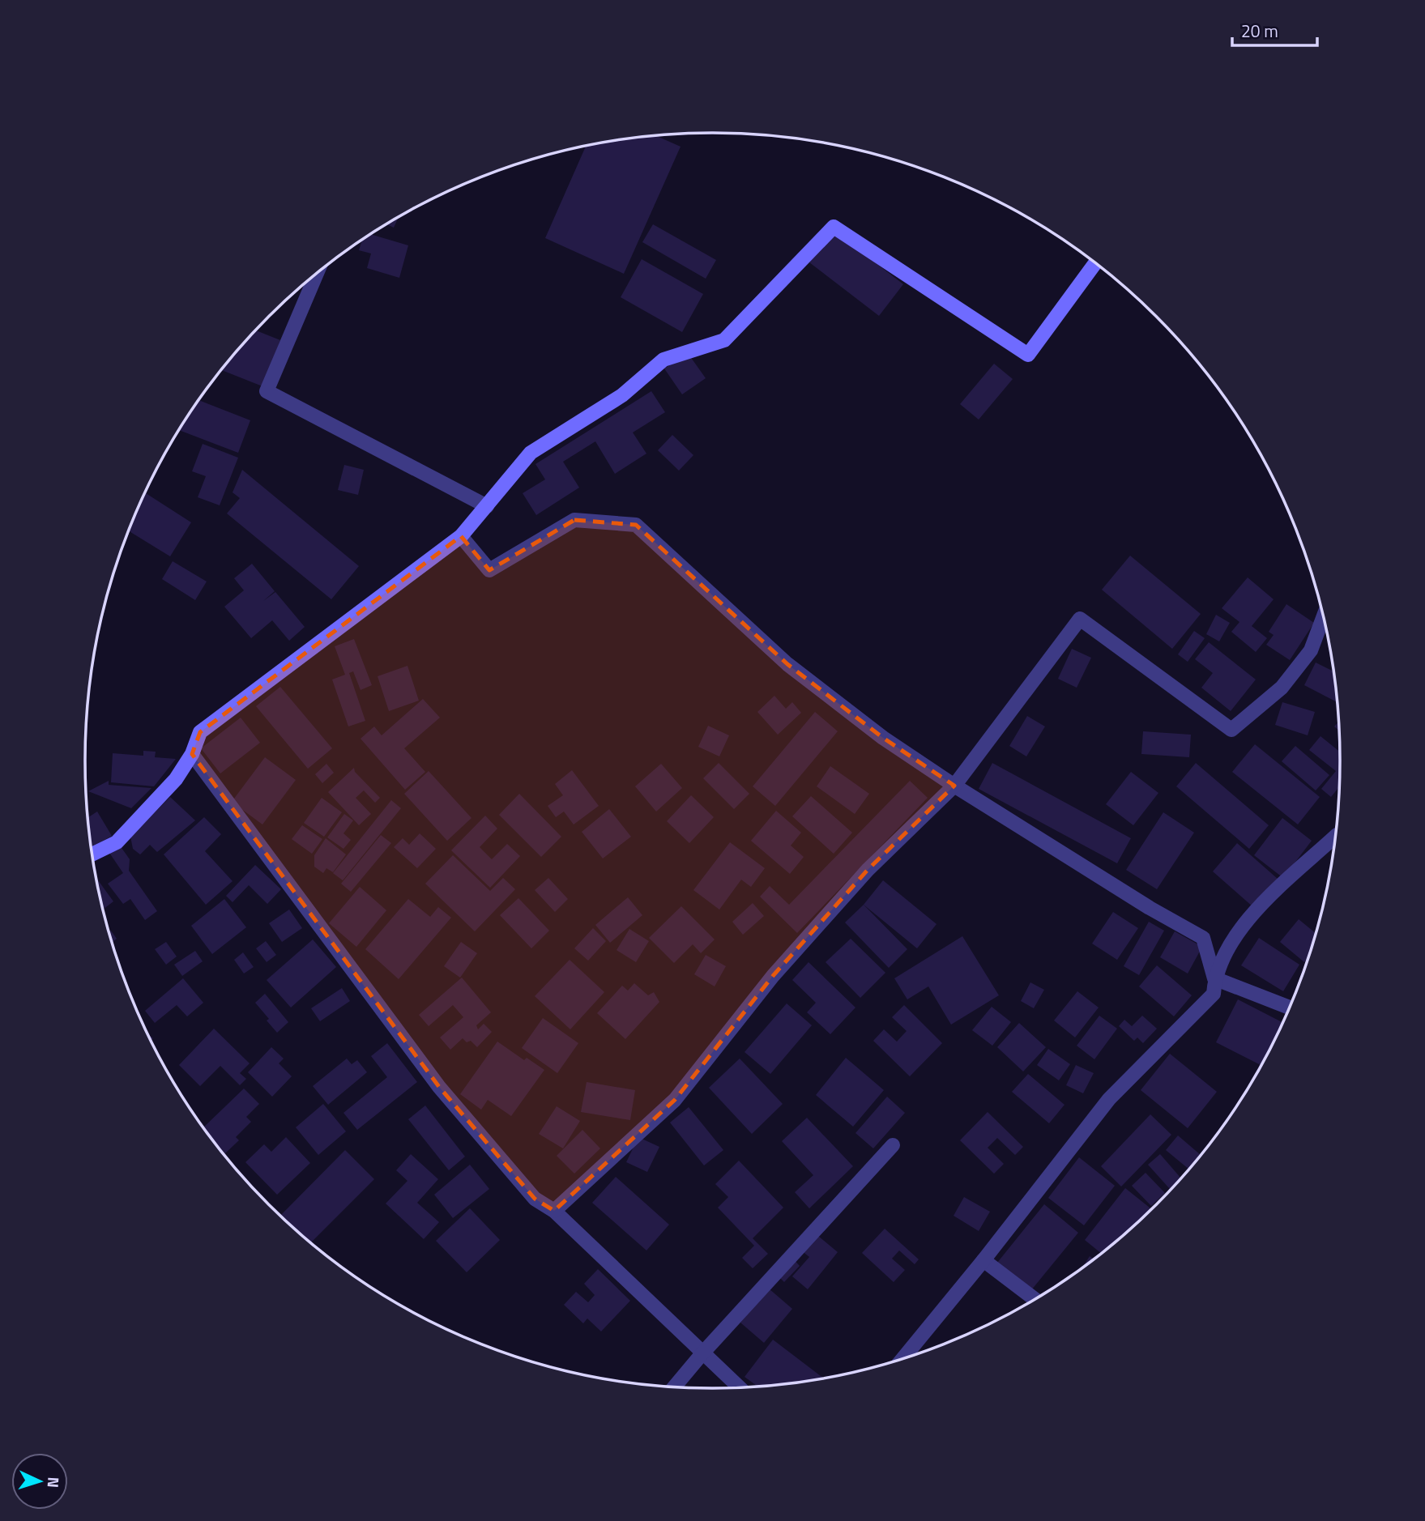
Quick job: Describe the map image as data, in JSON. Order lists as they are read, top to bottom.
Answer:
{
  "scale_bar": "20 m",
  "north": "right"
}
